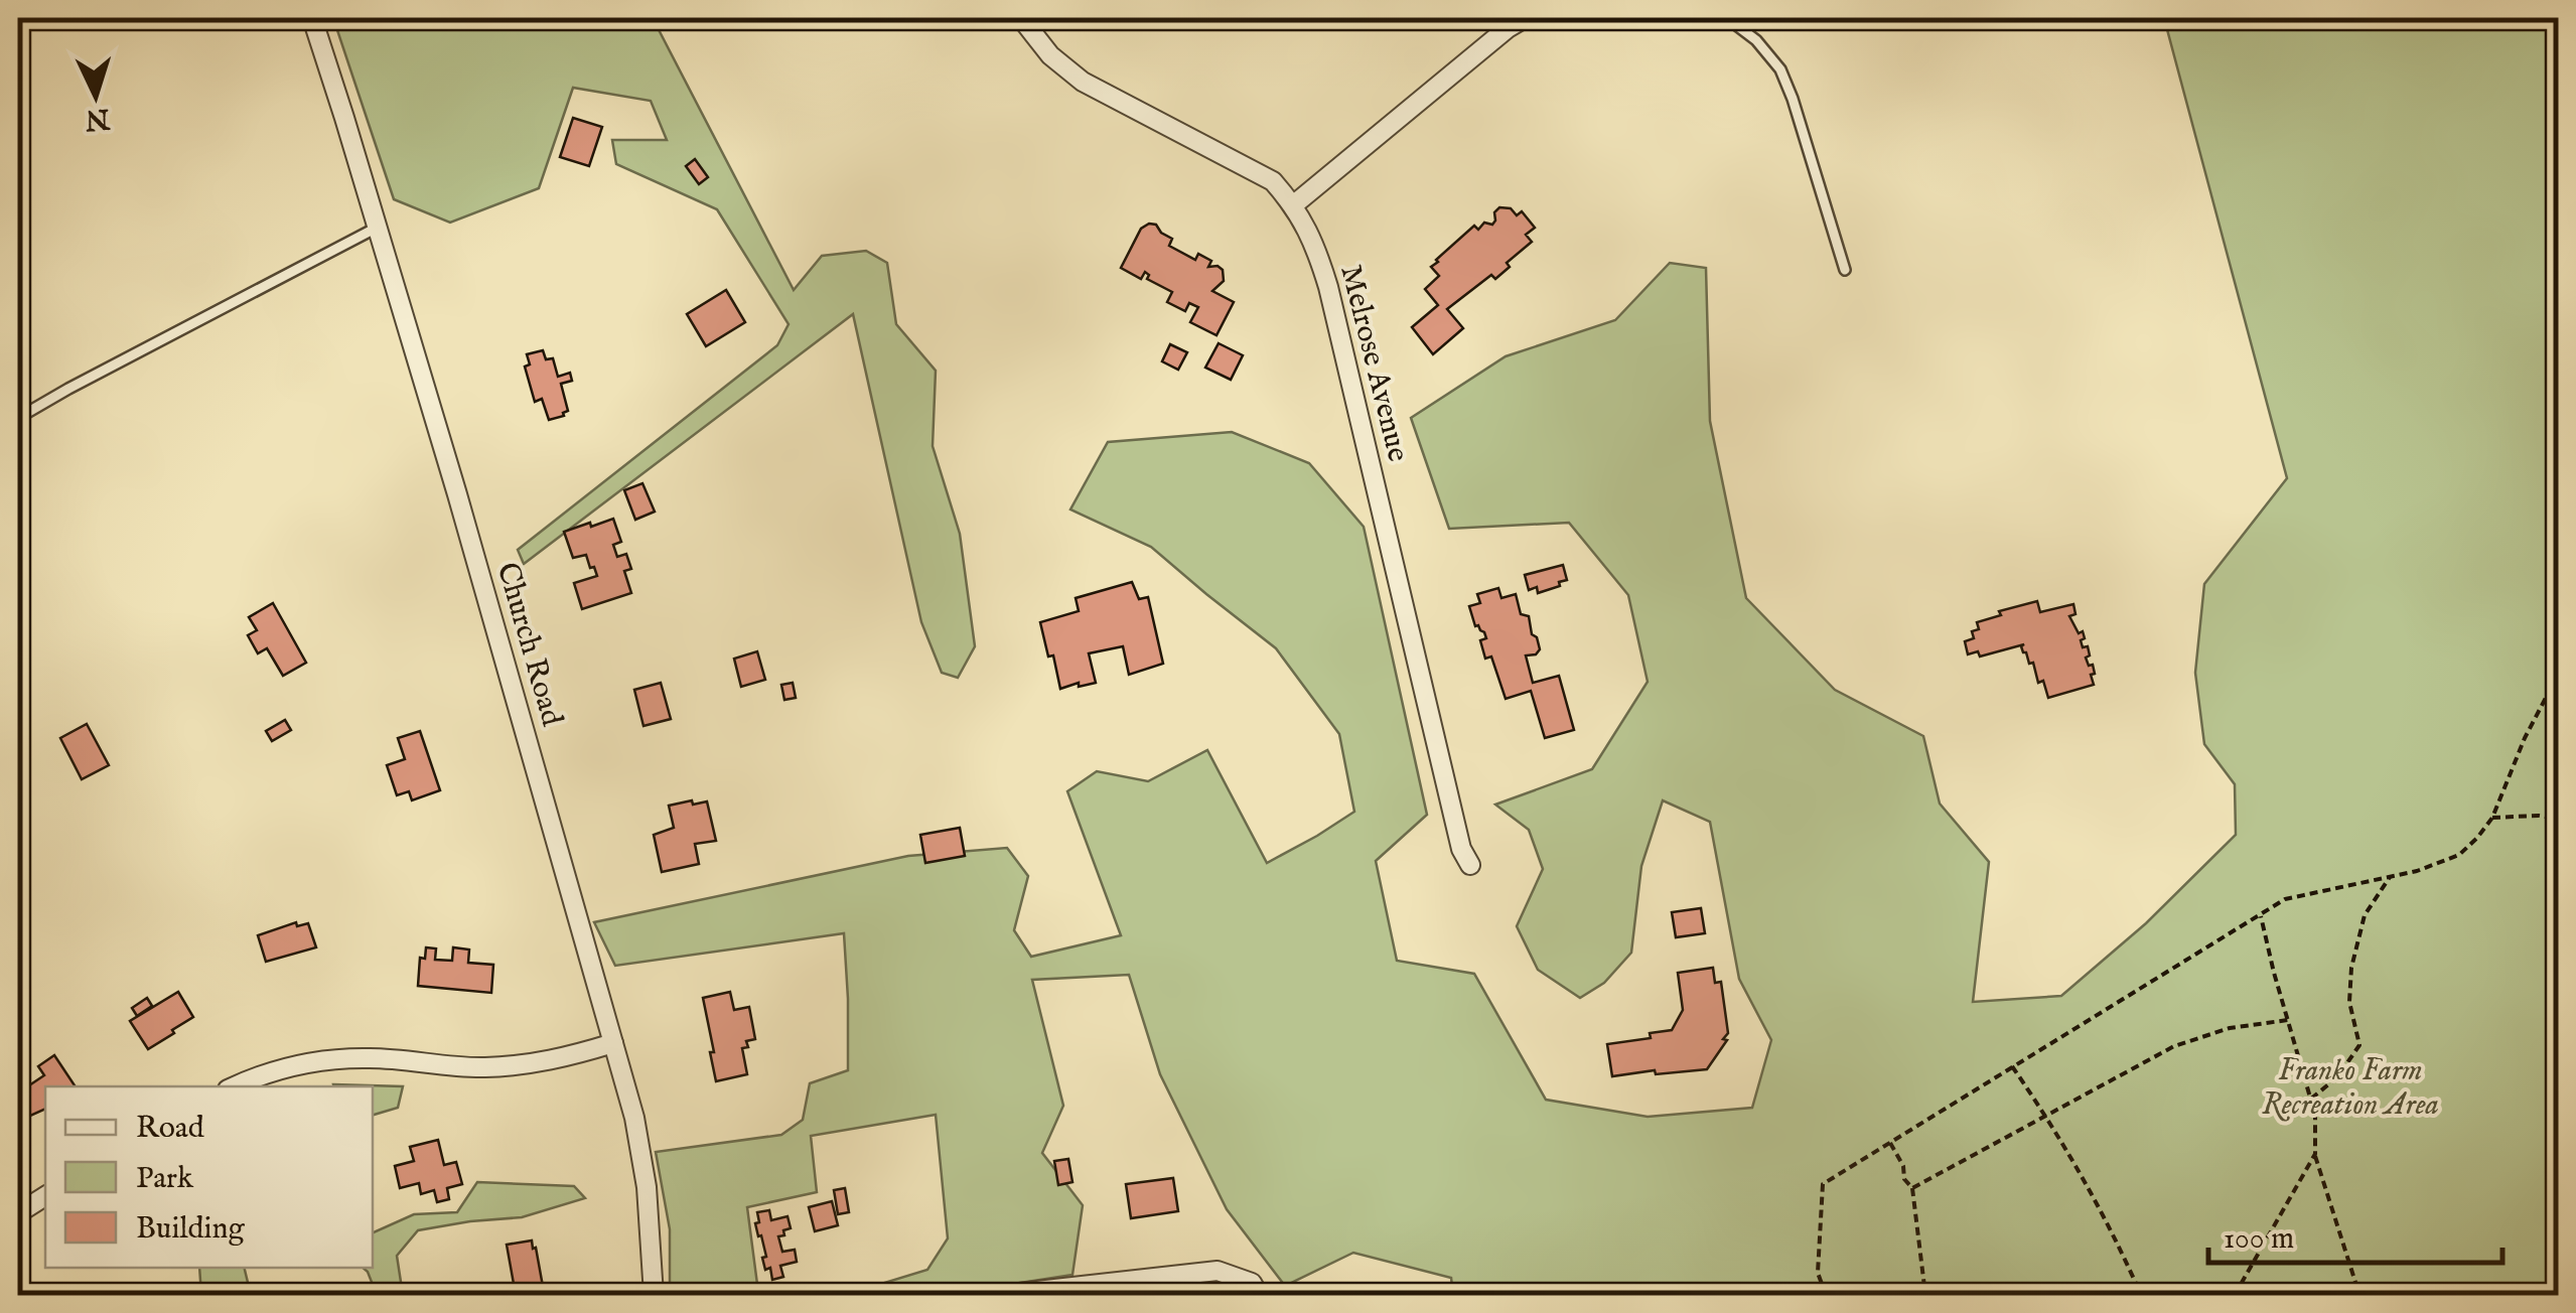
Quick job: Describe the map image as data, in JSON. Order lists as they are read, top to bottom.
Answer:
{
  "streets": {
    "street": ["Melrose Avenue", "Church Road"]
  },
  "parks": ["Franko Farm Recreation Area"],
  "legend": ["Road", "Park", "Building"],
  "scale_bar": "100 m",
  "north": "bottom"
}
